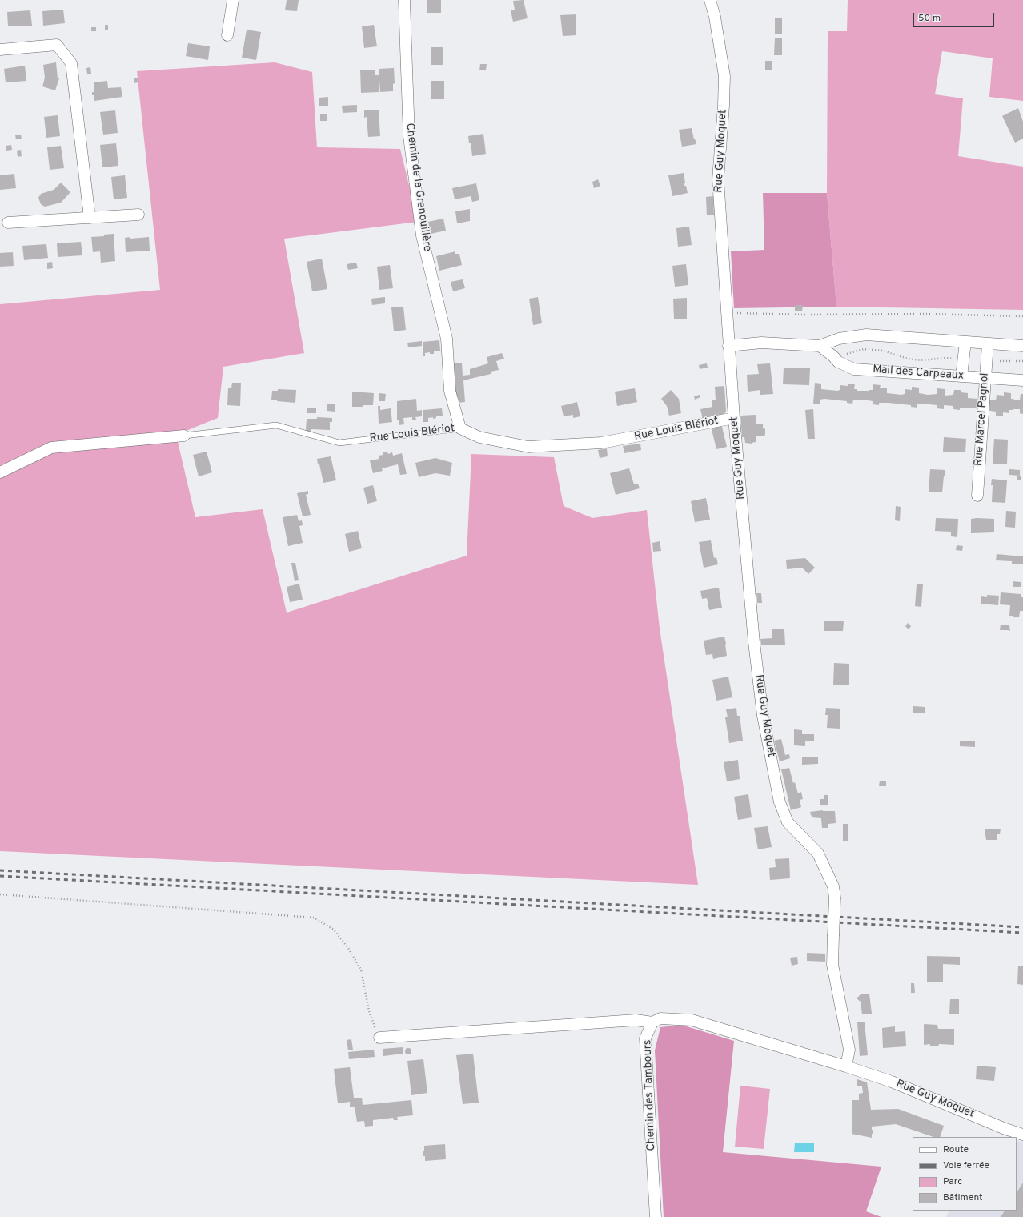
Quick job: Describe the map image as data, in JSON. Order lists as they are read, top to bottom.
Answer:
{
  "streets": {
    "street": [
      "Rue Guy Moquet",
      "Chemin de la Grenouillère",
      "Mail des Carpeaux",
      "Rue Marcel Pagnol",
      "Rue Louis Blériot",
      "Chemin des Tambours"
    ]
  },
  "crossings": [
    ["Rue Guy Moquet", "Rue Louis Blériot"],
    ["Chemin de la Grenouillère", "Rue Louis Blériot"],
    ["Mail des Carpeaux", "Rue Marcel Pagnol"]
  ],
  "legend": [
    "Route",
    "Voie ferrée",
    "Parc",
    "Bâtiment"
  ],
  "scale_bar": "50 m"
}
